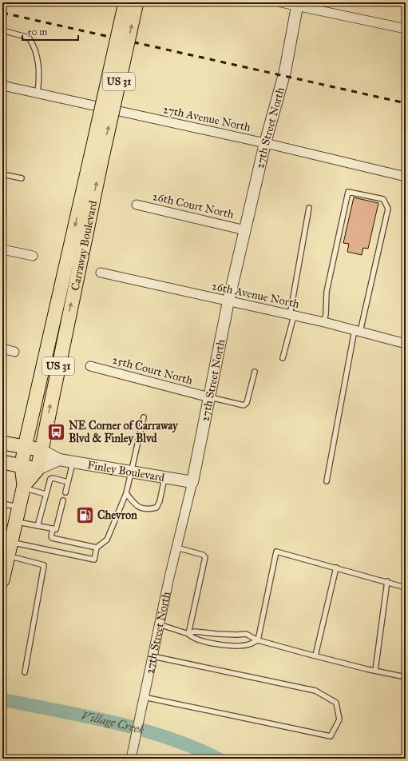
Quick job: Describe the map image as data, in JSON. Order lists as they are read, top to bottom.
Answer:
{
  "streets": {
    "main road": ["US 31", "Carraway Boulevard", "Finley Boulevard"],
    "street": [
      "27th Avenue North",
      "27th Street North",
      "26th Court North",
      "26th Avenue North",
      "25th Court North"
    ]
  },
  "crossings": [
    ["27th Avenue North", "27th Street North"],
    ["27th Street North", "26th Court North"],
    ["27th Street North", "26th Avenue North"],
    ["27th Street North", "25th Court North"],
    ["27th Street North", "Finley Boulevard"],
    ["Carraway Boulevard", "Finley Boulevard"]
  ],
  "water": ["Village Creek"],
  "places": {
    "bus stop": ["NE Corner of Carraway Blvd & Finley Blvd"],
    "fuel station": ["Chevron"]
  },
  "scale_bar": "50 m"
}
